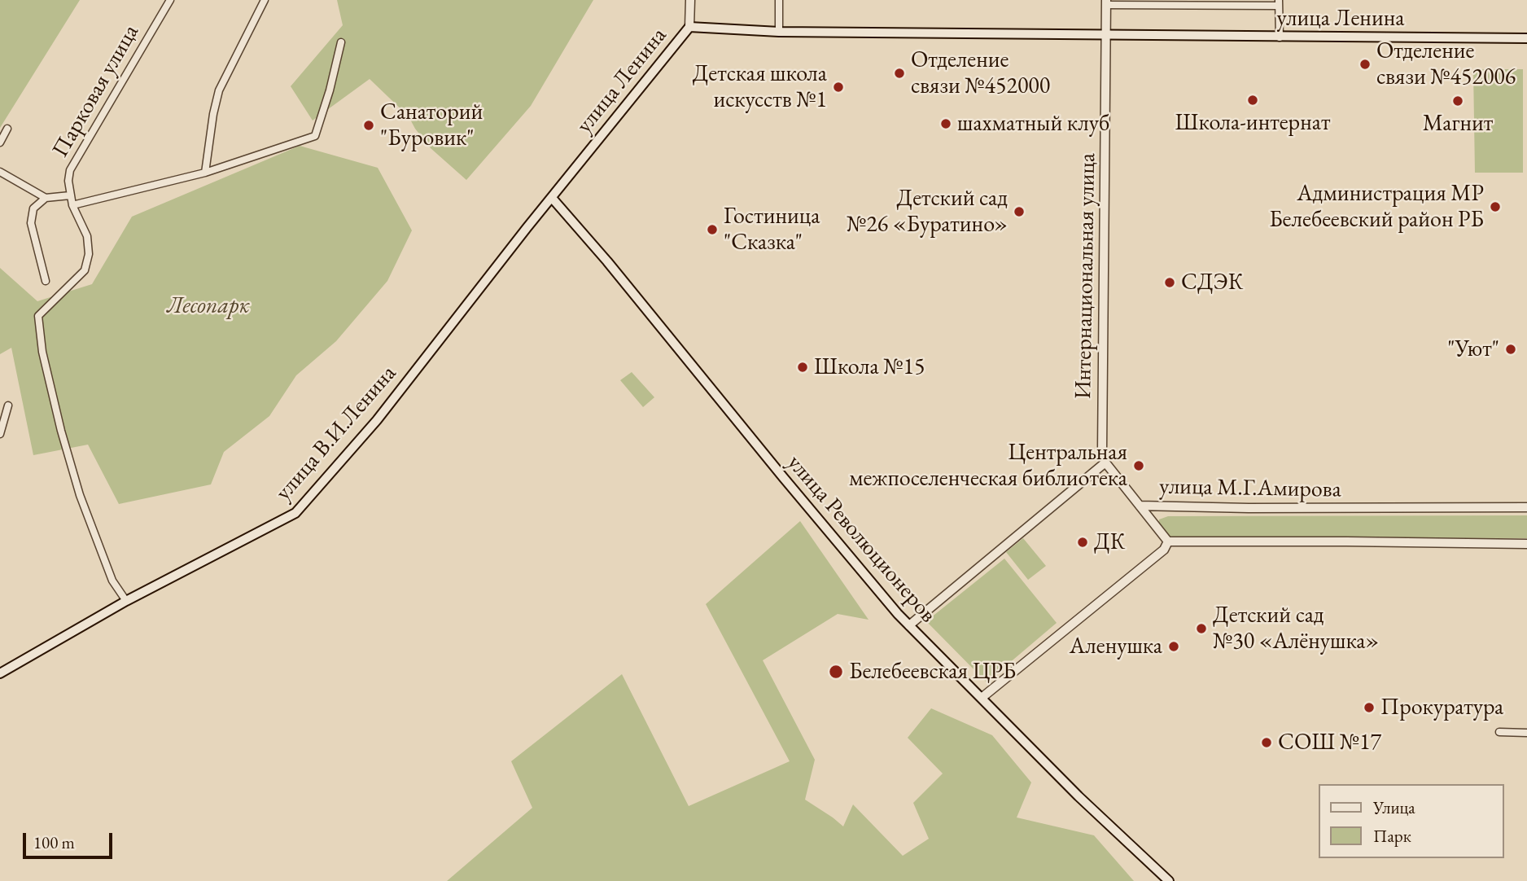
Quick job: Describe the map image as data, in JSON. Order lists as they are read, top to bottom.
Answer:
{
  "streets": {
    "main road": ["улица Ленина", "улица В.И.Ленина", "улица Революционеров"],
    "street": ["Парковая улица", "Интернациональная улица", "улица М.Г.Амирова"]
  },
  "crossings": [
    ["улица Ленина", "Интернациональная улица"],
    ["улица Ленина", "улица В.И.Ленина"],
    ["улица Ленина", "улица Революционеров"],
    ["Парковая улица", "улица В.И.Ленина"],
    ["улица В.И.Ленина", "улица Революционеров"]
  ],
  "parks": ["Лесопарк"],
  "places": [
    "Отделение связи №452006",
    "Отделение связи №452000",
    "Детская школа искусств №1",
    "Школа-интернат",
    "Магнит",
    "шахматный клуб",
    "Санаторий \"Буровик\"",
    "Администрация МР Белебеевский район РБ",
    "Детский сад №26 «Буратино»",
    "Гостиница \"Сказка\"",
    "СДЭК",
    "\"Уют\"",
    "Школа №15",
    "Центральная межпоселенческая библиотека",
    "ДК",
    "Детский сад №30 «Алёнушка»",
    "Аленушка",
    "Белебеевская ЦРБ",
    "Прокуратура",
    "СОШ №17"
  ],
  "legend": ["Улица", "Парк"],
  "scale_bar": "100 m"
}
